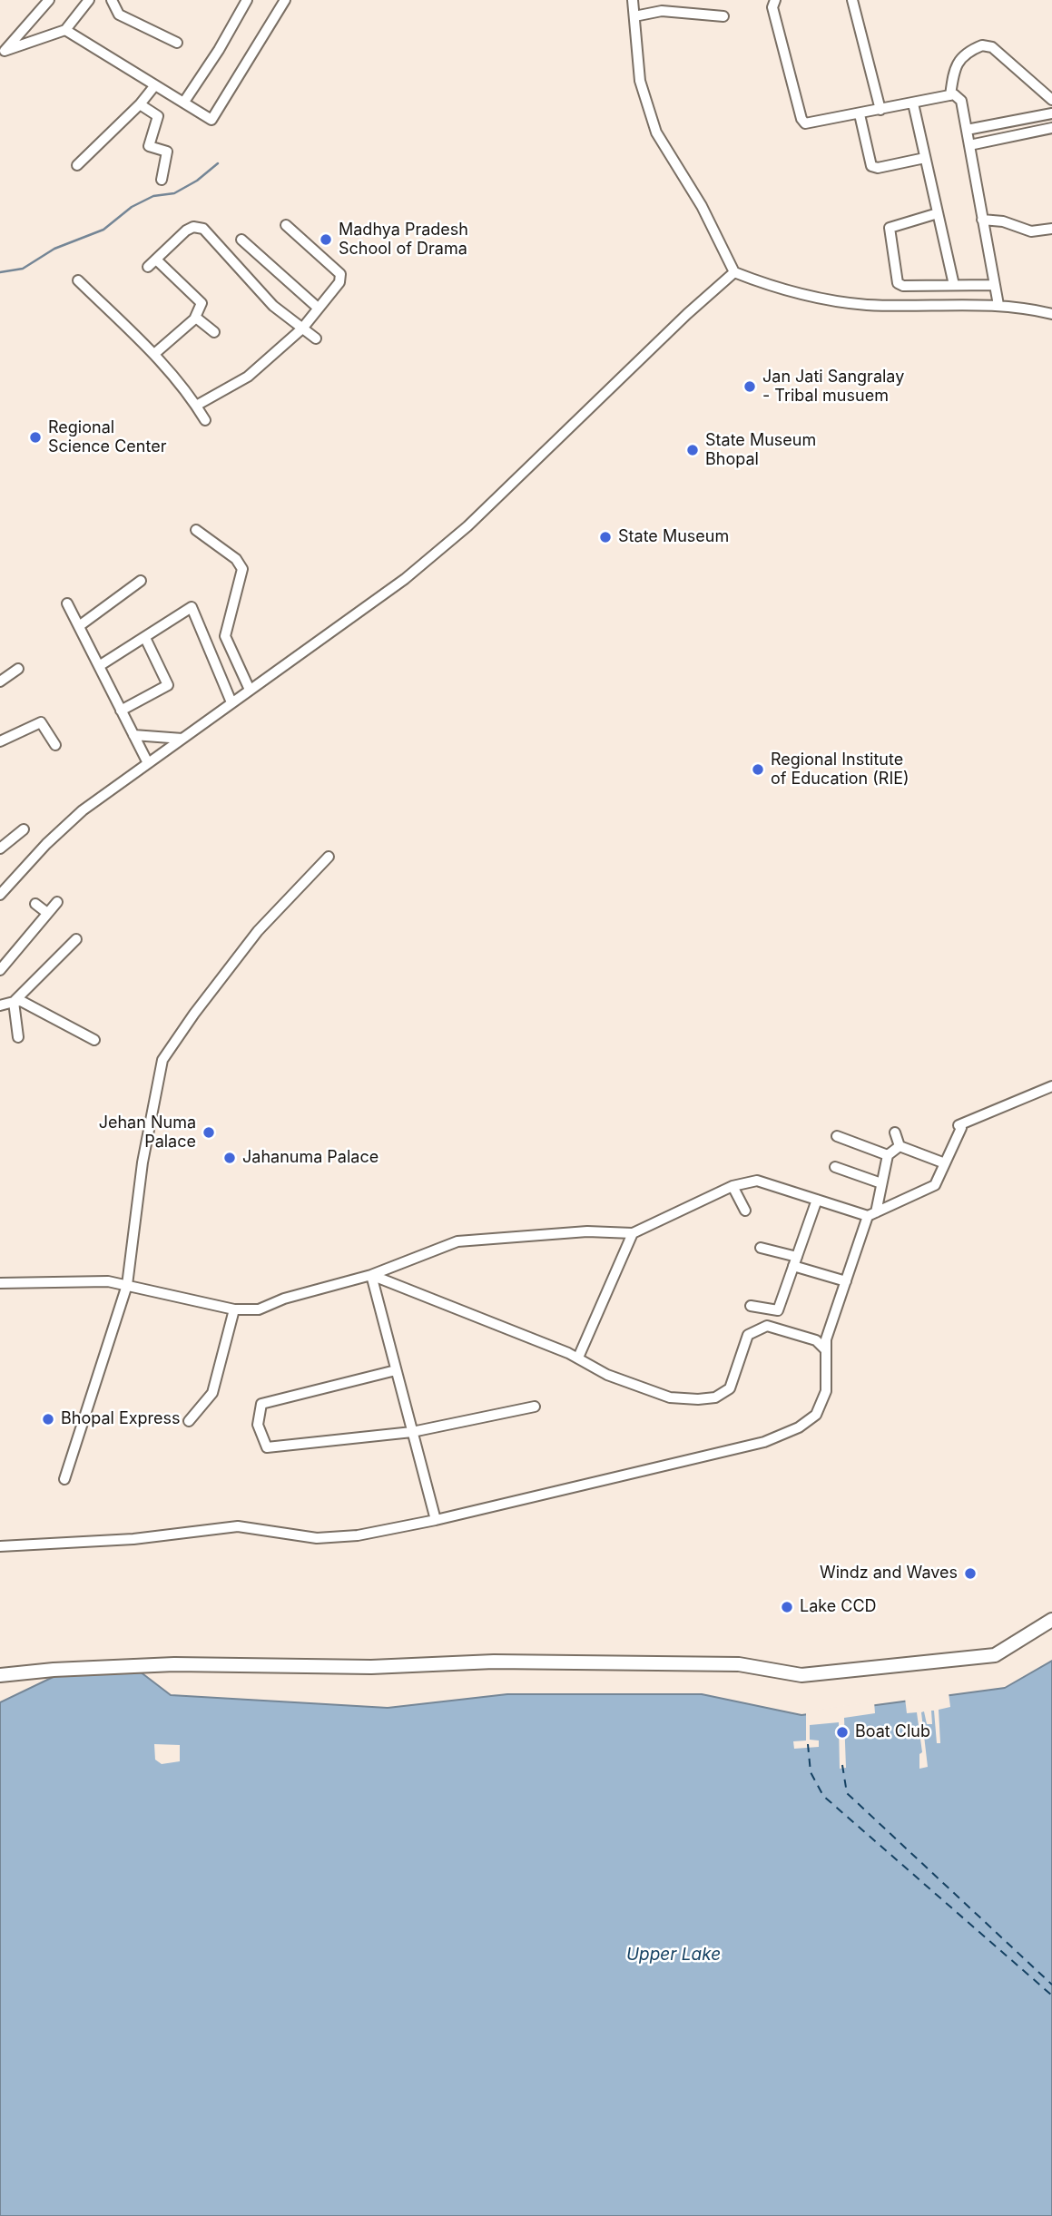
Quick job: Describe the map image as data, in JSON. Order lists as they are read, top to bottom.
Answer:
{
  "water": ["Upper Lake"],
  "places": [
    "Madhya Pradesh School of Drama",
    "Jan Jati Sangralay - Tribal musuem",
    "Regional Science Center",
    "State Museum Bhopal",
    "State Museum",
    "Regional Institute of Education (RIE)",
    "Jehan Numa Palace",
    "Jahanuma Palace",
    "Bhopal Express",
    "Windz and Waves",
    "Lake CCD",
    "Boat Club"
  ]
}
